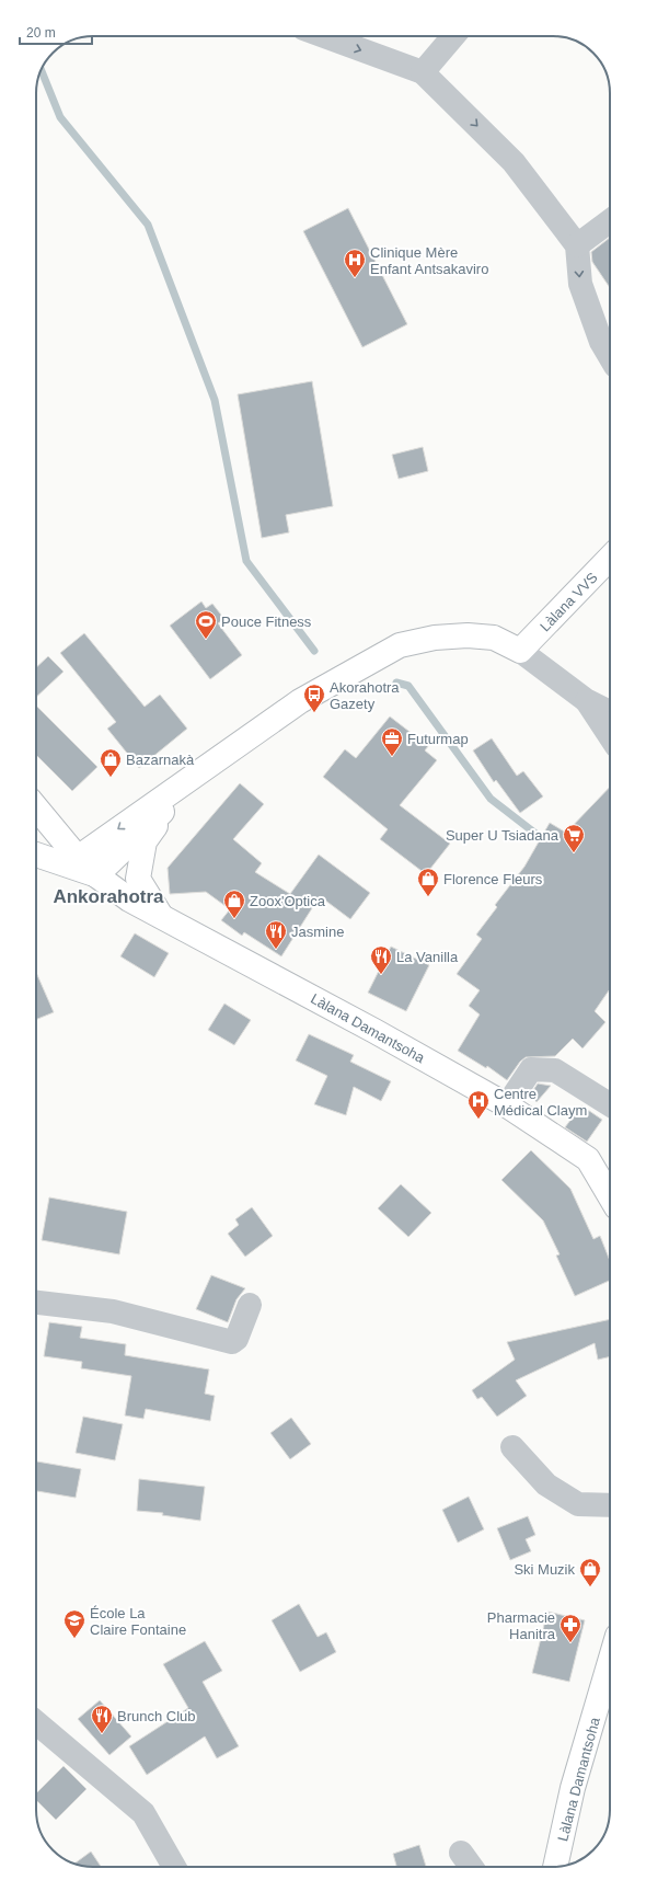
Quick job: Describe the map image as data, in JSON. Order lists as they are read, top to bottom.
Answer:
{
  "streets": {
    "main road": ["Làlana VVS", "Làlana Damantsoha"]
  },
  "districts": ["Ankorahotra"],
  "places": {
    "hospital": ["Clinique Mère Enfant Antsakaviro", "Centre Médical Claym"],
    "sports": ["Pouce Fitness"],
    "bus stop": ["Akorahotra Gazety"],
    "office": ["Futurmap"],
    "shop": [
      "Bazarnakà",
      "Florence Fleurs",
      "Zoox'Optica",
      "Ski Muzik"
    ],
    "supermarket": ["Super U Tsiadana"],
    "restaurant": ["Jasmine", "La Vanilla", "Brunch Club"],
    "school or university": ["École La Claire Fontaine"],
    "pharmacy": ["Pharmacie Hanitra"]
  },
  "scale_bar": "20 m"
}
